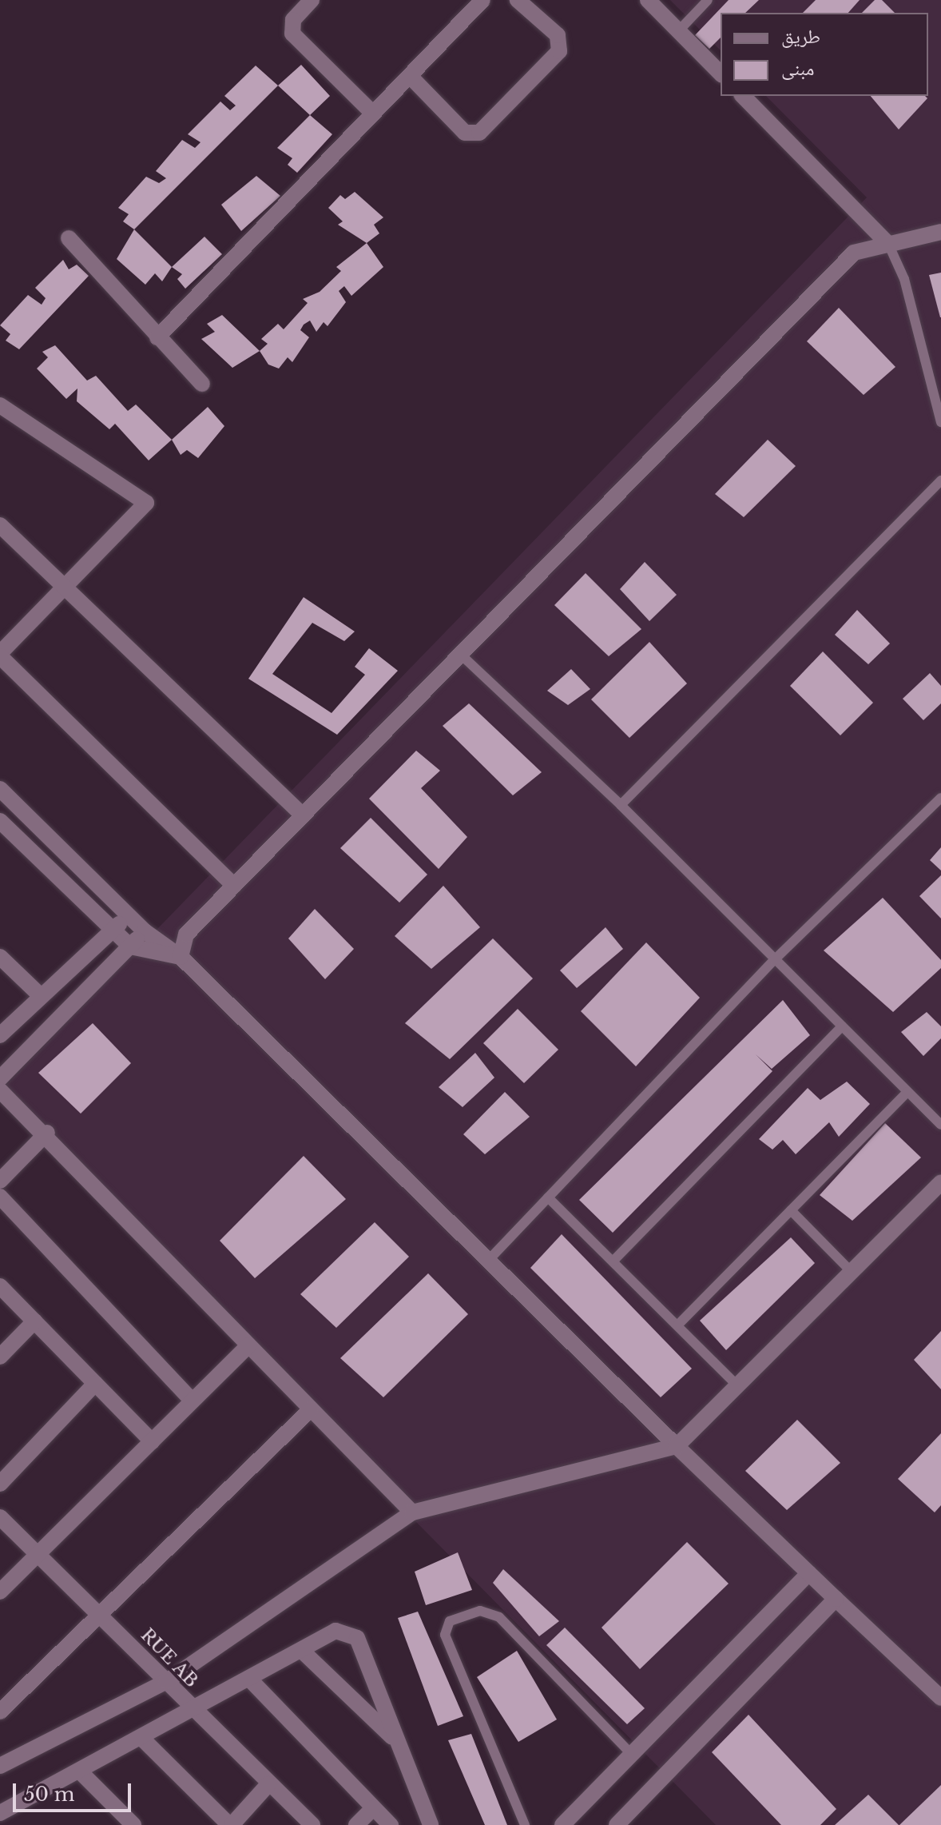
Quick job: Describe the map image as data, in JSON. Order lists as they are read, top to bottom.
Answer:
{
  "streets": {
    "street": ["RUE AB"]
  },
  "legend": ["طريق", "مبنى"],
  "scale_bar": "50 m"
}
